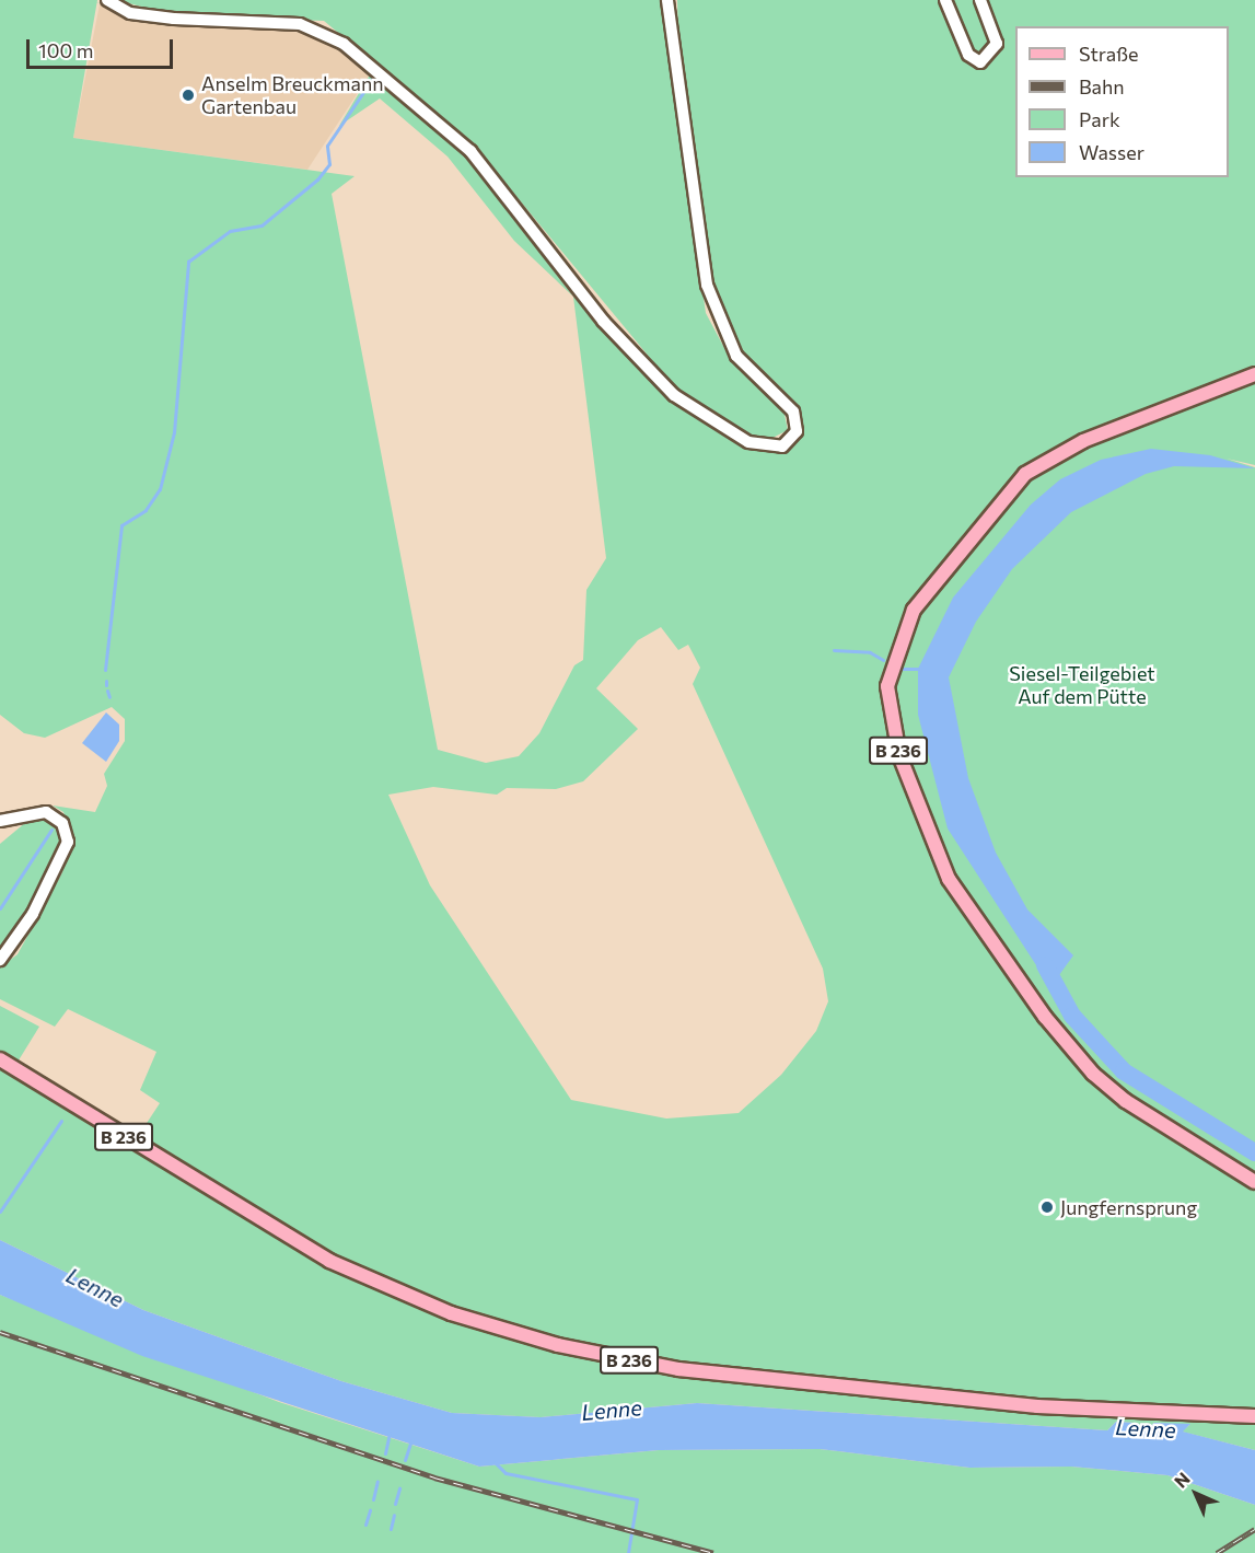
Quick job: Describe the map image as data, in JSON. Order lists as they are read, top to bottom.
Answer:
{
  "streets": {
    "main road": ["B 236"]
  },
  "water": ["Lenne"],
  "parks": ["Siesel-Teilgebiet Auf dem Pütte"],
  "places": ["Anselm Breuckmann Gartenbau", "Jungfernsprung"],
  "legend": [
    "Straße",
    "Bahn",
    "Park",
    "Wasser"
  ],
  "scale_bar": "100 m",
  "north": "top left"
}
